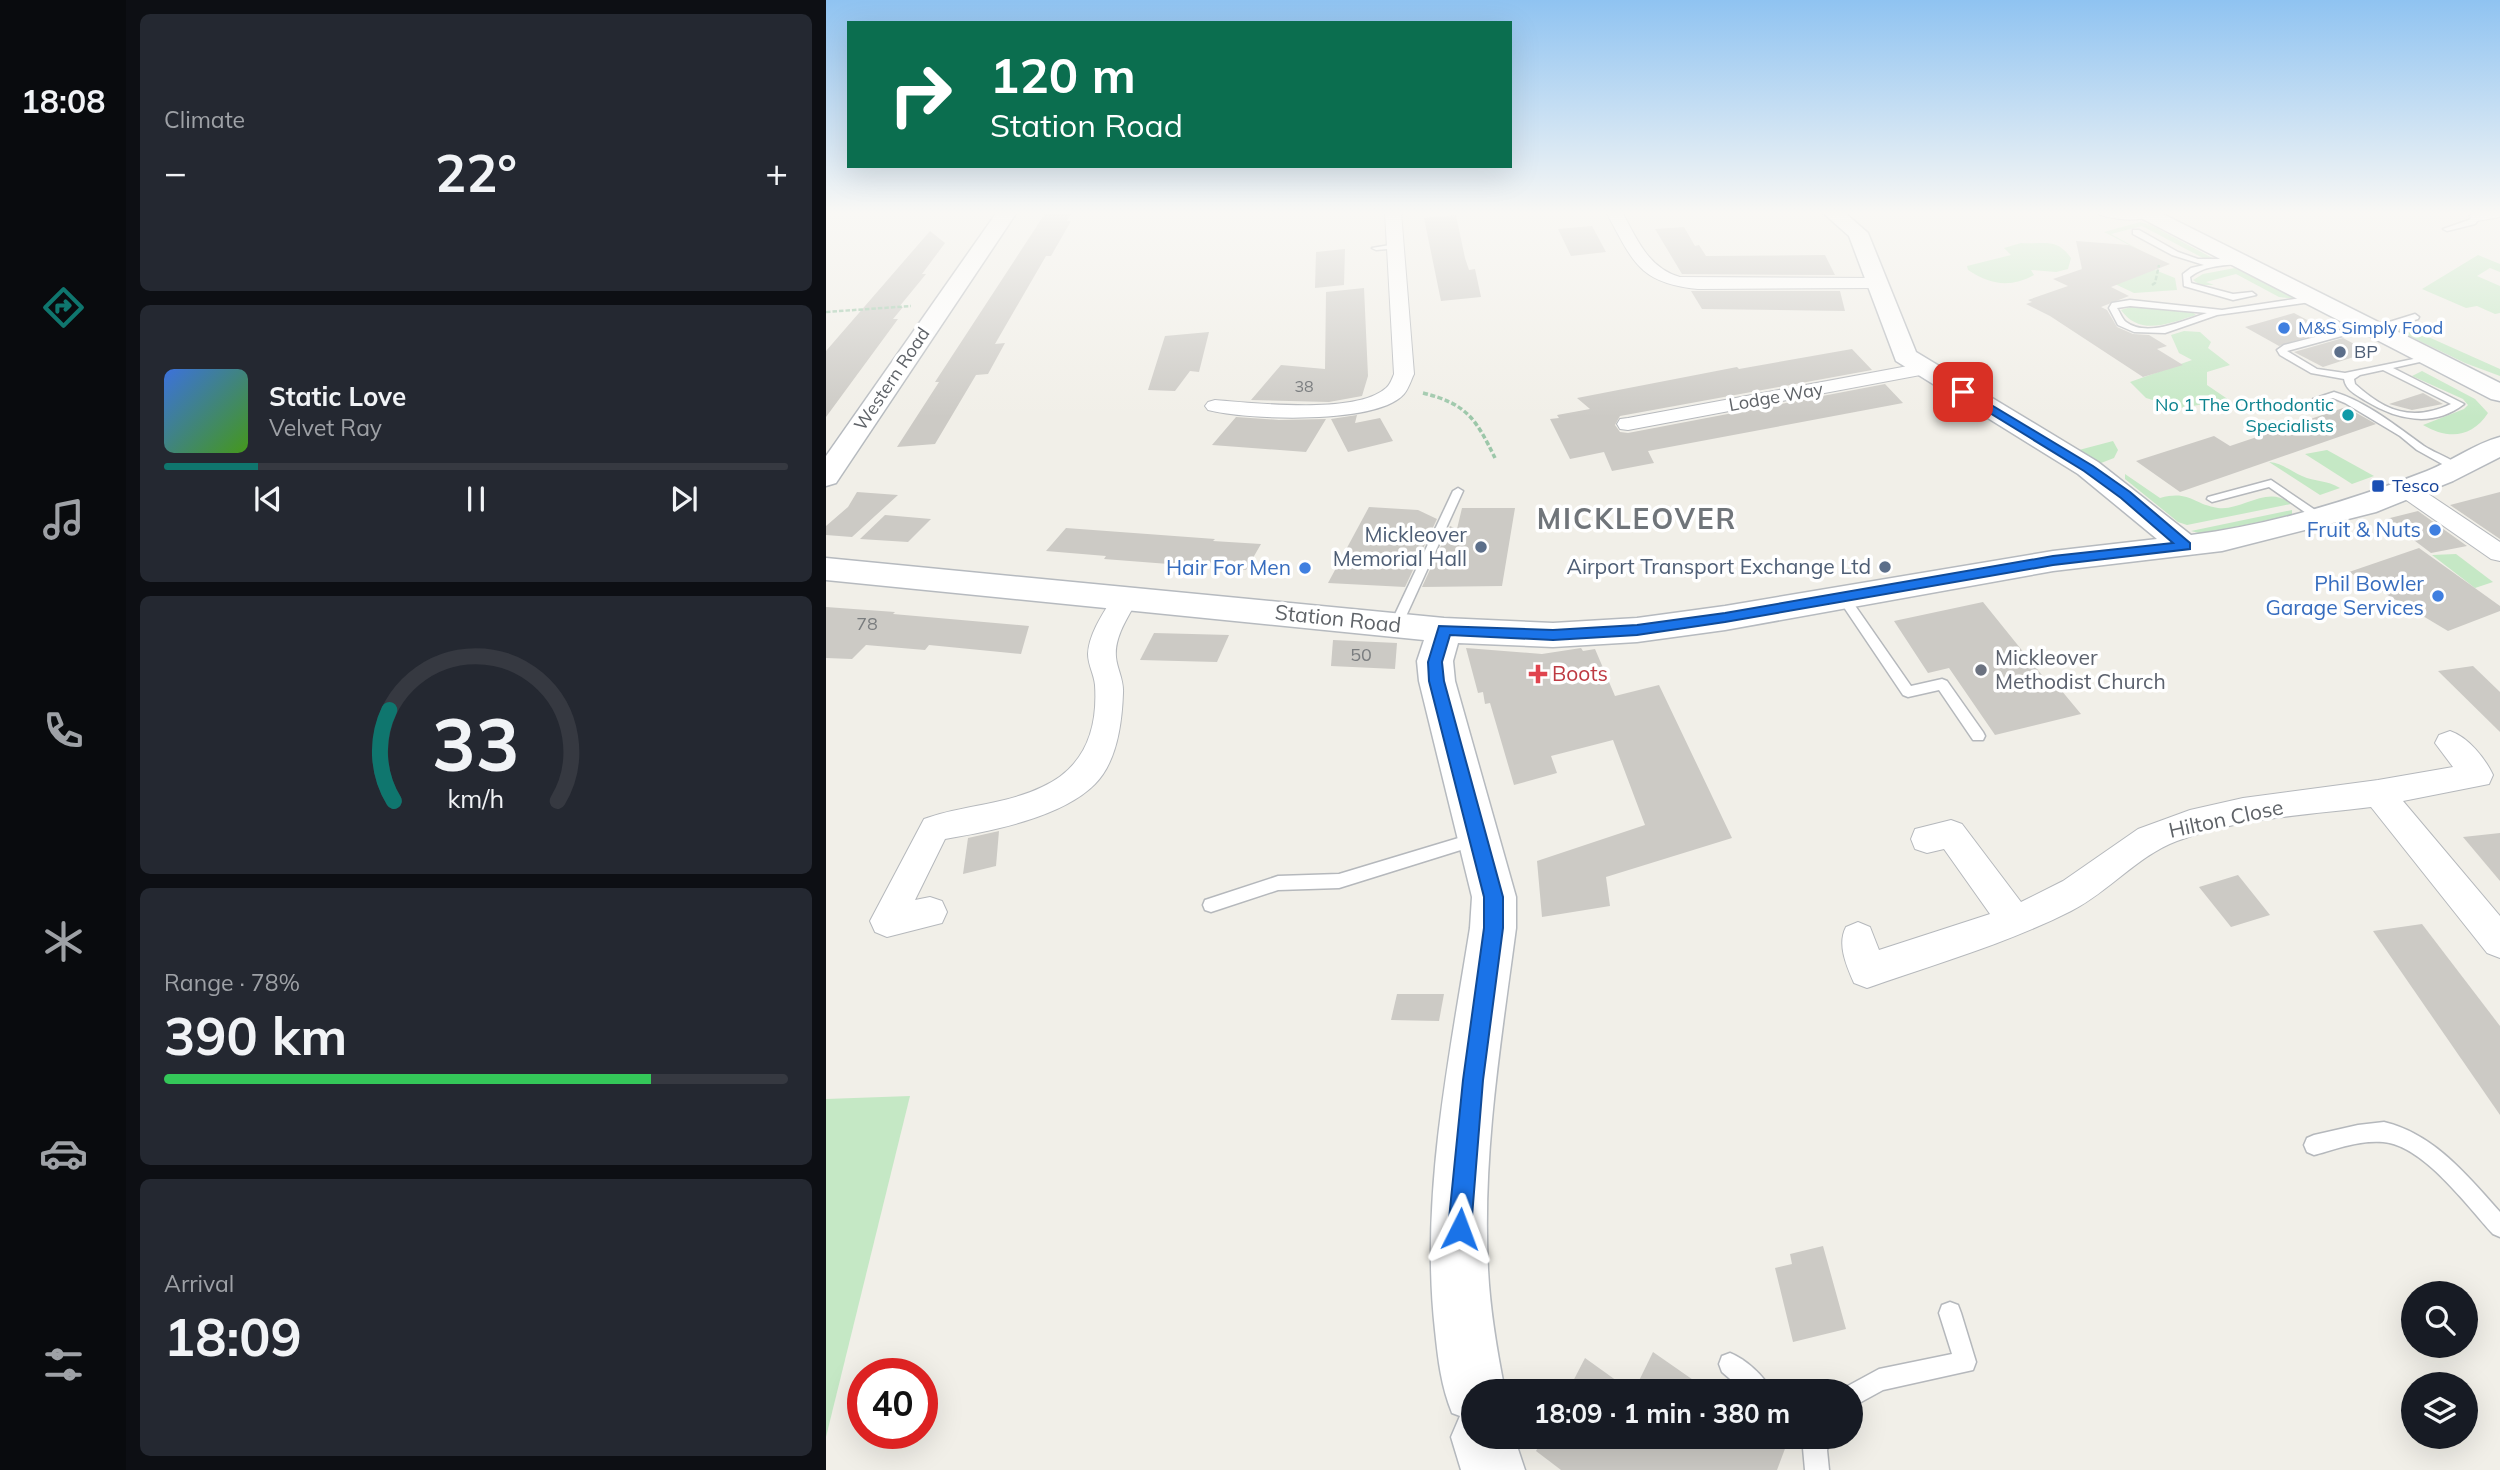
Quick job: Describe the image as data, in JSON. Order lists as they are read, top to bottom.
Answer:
{
  "streets": {
    "main road": ["Western Road", "Station Road"],
    "street": ["Lodge Way", "Hilton Close"]
  },
  "districts": ["MICKLEOVER"],
  "places": {
    "other": [
      "M&S Simply Food",
      "BP",
      "No 1 The Orthodontic Specialists",
      "Fruit & Nuts",
      "Mickleover Memorial Hall",
      "Airport Transport Exchange Ltd",
      "Hair For Men",
      "Phil Bowler Garage Services",
      "Mickleover Methodist Church"
    ],
    "transit": ["Tesco"],
    "health": ["Boots"]
  },
  "house_numbers": ["38", "78", "50"],
  "page": {
    "tabs": "18:08",
    "tile": [
      "Climate",
      ["Range · 78%", "390 km"],
      ["Arrival", "18:09"]
    ],
    "turn": ["120 m", "Station Road"],
    "heat": ["−", "22°", "+"],
    "song": ["Static Love", "Velvet Ray"],
    "limit": "40",
    "trip": "18:09 · 1 min · 380 m",
    "gauge": ["33", "km/h"]
  }
}
